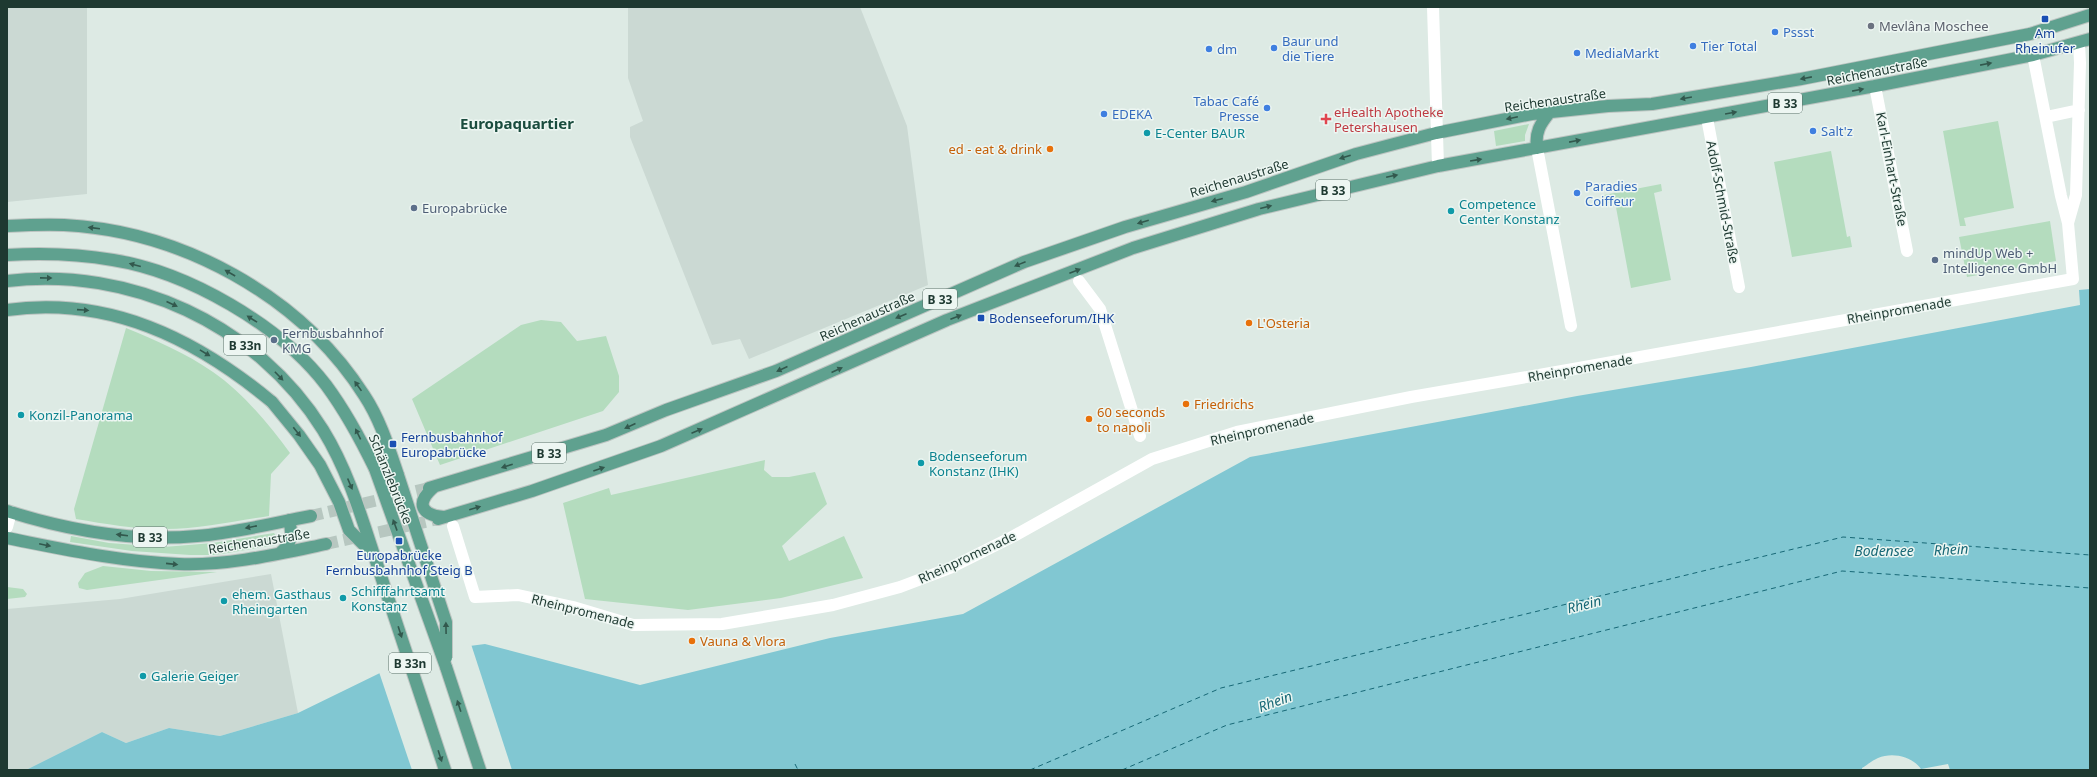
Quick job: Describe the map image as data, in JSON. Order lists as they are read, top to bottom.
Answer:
{
  "streets": {
    "main road": [
      "Reichenaustraße",
      "B 33",
      "B 33n",
      "Schänzlebrücke"
    ],
    "street": ["Karl-Einhart-Straße", "Adolf-Schmid-Straße", "Rheinpromenade"]
  },
  "crossings": [
    ["Reichenaustraße", "Karl-Einhart-Straße"],
    ["Reichenaustraße", "Adolf-Schmid-Straße"],
    ["B 33n", "Schänzlebrücke"]
  ],
  "districts": ["Europaquartier"],
  "water": ["Rhein", "Bodensee"],
  "places": {
    "transit": [
      "Am Rheinufer",
      "Bodenseeforum/IHK",
      "Fernbusbahnhof Europabrücke",
      "Europabrücke Fernbusbahnhof Steig B"
    ],
    "other": [
      "Mevlâna Moschee",
      "Pssst",
      "Tier Total",
      "Baur und die Tiere",
      "dm",
      "MediaMarkt",
      "Tabac Café Presse",
      "EDEKA",
      "Salt'z",
      "E-Center BAUR",
      "ed - eat & drink",
      "Paradies Coiffeur",
      "Europabrücke",
      "Competence Center Konstanz",
      "mindUp Web + Intelligence GmbH",
      "L'Osteria",
      "Fernbusbahnhof KMG",
      "Friedrichs",
      "Konzil-Panorama",
      "60 seconds to napoli",
      "Bodenseeforum Konstanz (IHK)",
      "Schifffahrtsamt Konstanz",
      "ehem. Gasthaus Rheingarten",
      "Vauna & Vlora",
      "Galerie Geiger"
    ],
    "health": ["eHealth Apotheke Petershausen"]
  }
}
